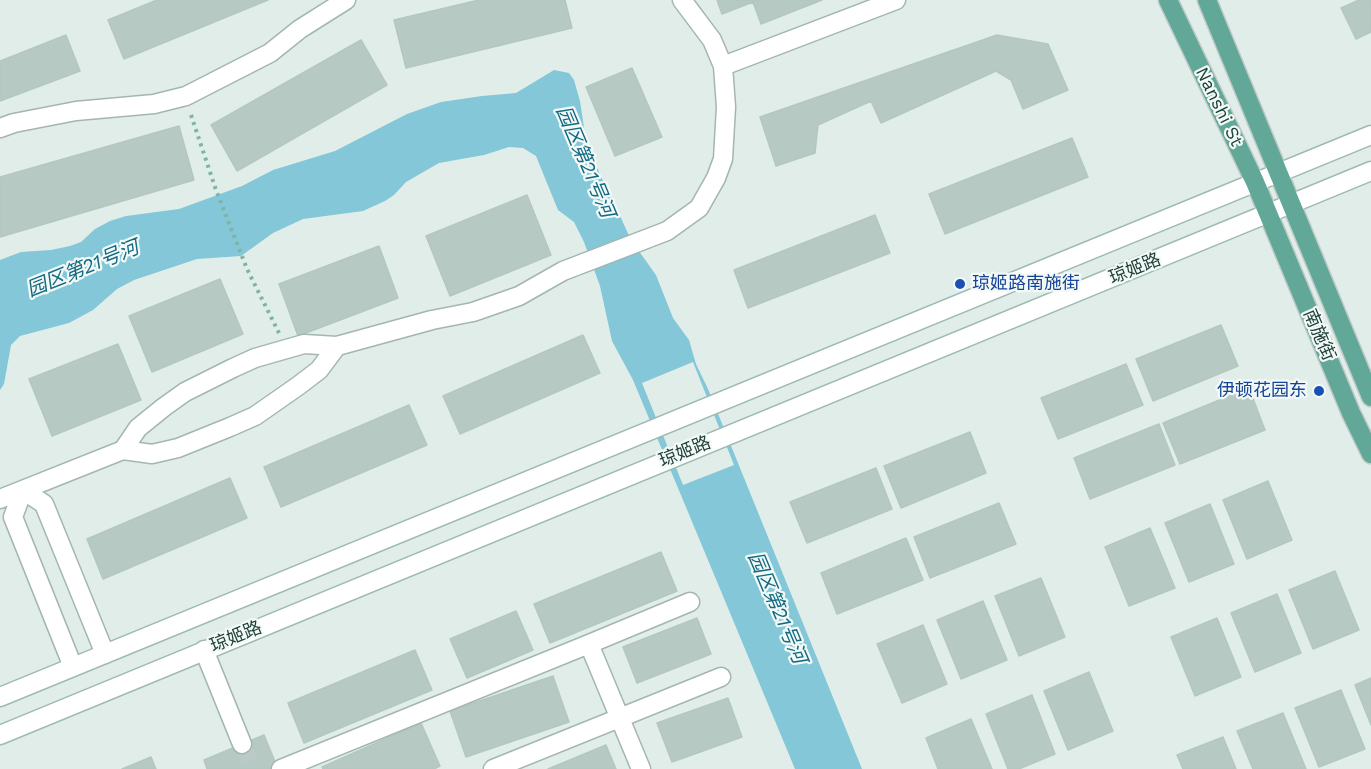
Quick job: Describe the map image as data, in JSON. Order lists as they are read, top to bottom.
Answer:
{
  "streets": {
    "main road": ["Nanshi St", "南施街"],
    "street": ["琼姬路"]
  },
  "crossings": [
    ["Nanshi St", "琼姬路"],
    ["Nanshi St", "南施街"],
    ["琼姬路", "南施街"]
  ],
  "water": ["园区第21号河"],
  "places": ["琼姬路南施街", "伊顿花园东"]
}
